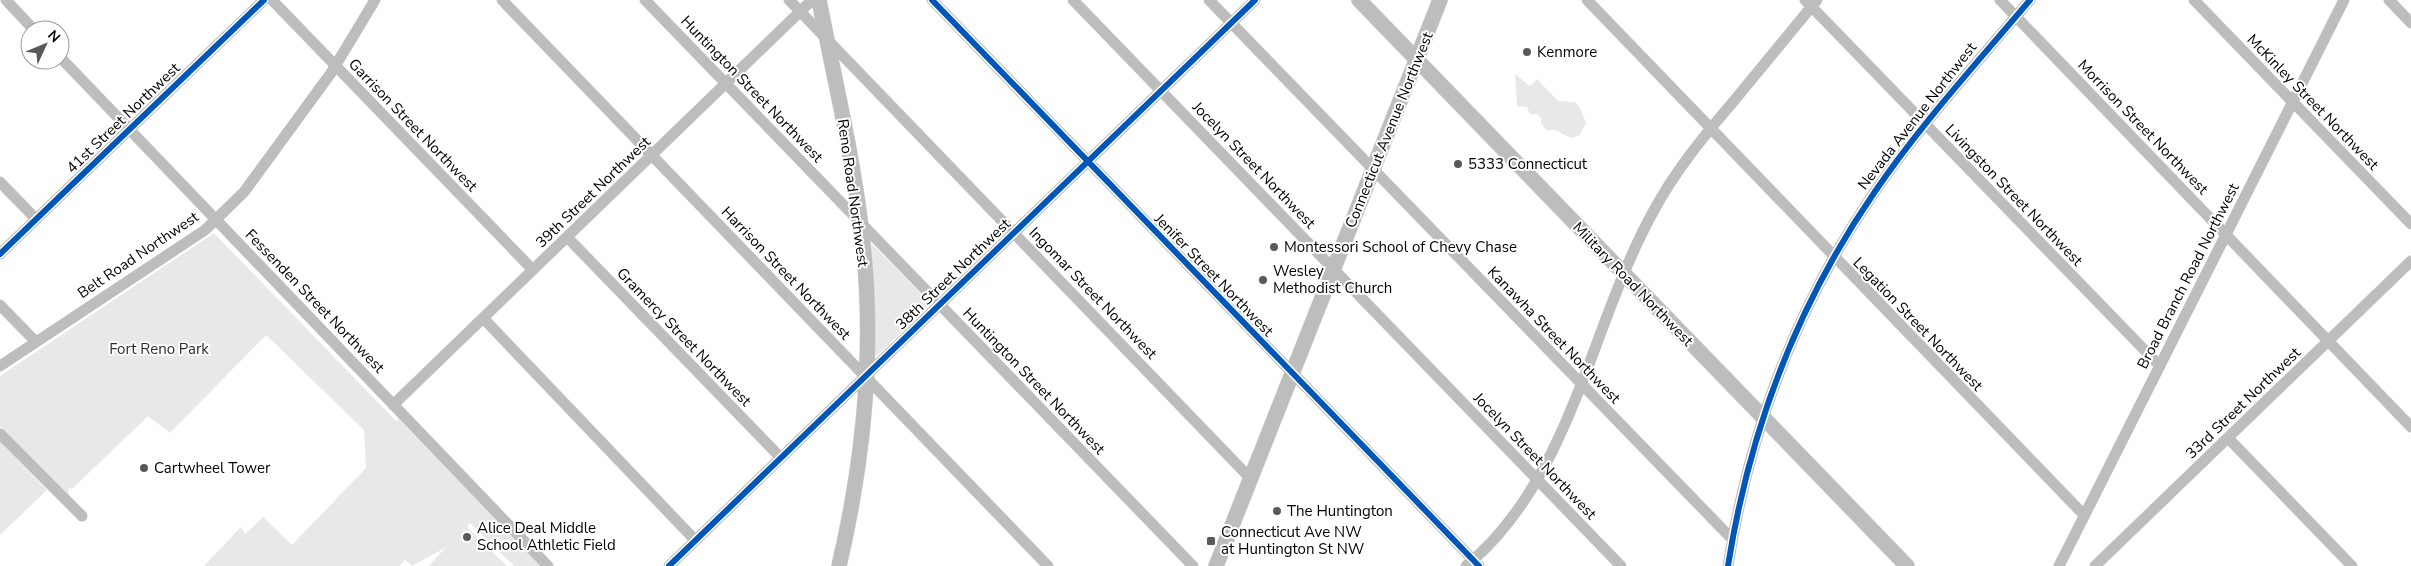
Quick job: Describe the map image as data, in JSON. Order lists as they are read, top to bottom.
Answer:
{
  "streets": {
    "main road": ["Connecticut Avenue Northwest", "Reno Road Northwest", "Military Road Northwest"],
    "street": [
      "Huntington Street Northwest",
      "McKinley Street Northwest",
      "Nevada Avenue Northwest",
      "41st Street Northwest",
      "Garrison Street Northwest",
      "Morrison Street Northwest",
      "Jocelyn Street Northwest",
      "39th Street Northwest",
      "Livingston Street Northwest",
      "Belt Road Northwest",
      "Harrison Street Northwest",
      "38th Street Northwest",
      "Jenifer Street Northwest",
      "Broad Branch Road Northwest",
      "Ingomar Street Northwest",
      "Fessenden Street Northwest",
      "Legation Street Northwest",
      "Kanawha Street Northwest",
      "Gramercy Street Northwest",
      "33rd Street Northwest"
    ]
  },
  "crossings": [
    ["Huntington Street Northwest", "39th Street Northwest"],
    ["Huntington Street Northwest", "Reno Road Northwest"],
    ["Huntington Street Northwest", "38th Street Northwest"],
    ["McKinley Street Northwest", "Broad Branch Road Northwest"],
    ["Nevada Avenue Northwest", "Morrison Street Northwest"],
    ["Nevada Avenue Northwest", "Livingston Street Northwest"],
    ["Nevada Avenue Northwest", "Military Road Northwest"],
    ["Nevada Avenue Northwest", "Legation Street Northwest"],
    ["Nevada Avenue Northwest", "Kanawha Street Northwest"],
    ["41st Street Northwest", "Fessenden Street Northwest"],
    ["Garrison Street Northwest", "39th Street Northwest"],
    ["Garrison Street Northwest", "Belt Road Northwest"],
    ["Morrison Street Northwest", "Broad Branch Road Northwest"],
    ["Morrison Street Northwest", "33rd Street Northwest"],
    ["Connecticut Avenue Northwest", "Jocelyn Street Northwest"],
    ["Connecticut Avenue Northwest", "Jenifer Street Northwest"],
    ["Connecticut Avenue Northwest", "Military Road Northwest"],
    ["Connecticut Avenue Northwest", "Ingomar Street Northwest"],
    ["Connecticut Avenue Northwest", "Kanawha Street Northwest"],
    ["Jocelyn Street Northwest", "38th Street Northwest"],
    ["39th Street Northwest", "Harrison Street Northwest"],
    ["39th Street Northwest", "Ingomar Street Northwest"],
    ["39th Street Northwest", "Fessenden Street Northwest"],
    ["39th Street Northwest", "Gramercy Street Northwest"],
    ["Reno Road Northwest", "Harrison Street Northwest"],
    ["Reno Road Northwest", "38th Street Northwest"],
    ["Reno Road Northwest", "Ingomar Street Northwest"],
    ["Livingston Street Northwest", "Broad Branch Road Northwest"],
    ["Belt Road Northwest", "Fessenden Street Northwest"],
    ["Harrison Street Northwest", "38th Street Northwest"],
    ["38th Street Northwest", "Jenifer Street Northwest"],
    ["38th Street Northwest", "Ingomar Street Northwest"],
    ["38th Street Northwest", "Kanawha Street Northwest"],
    ["38th Street Northwest", "Gramercy Street Northwest"],
    ["Broad Branch Road Northwest", "Legation Street Northwest"]
  ],
  "parks": ["Fort Reno Park"],
  "places": {
    "other": [
      "Kenmore",
      "5333 Connecticut",
      "Montessori School of Chevy Chase",
      "Wesley Methodist Church",
      "Cartwheel Tower",
      "The Huntington",
      "Alice Deal Middle School Athletic Field"
    ],
    "transit": ["Connecticut Ave NW at Huntington St NW"]
  },
  "north": "top right"
}
